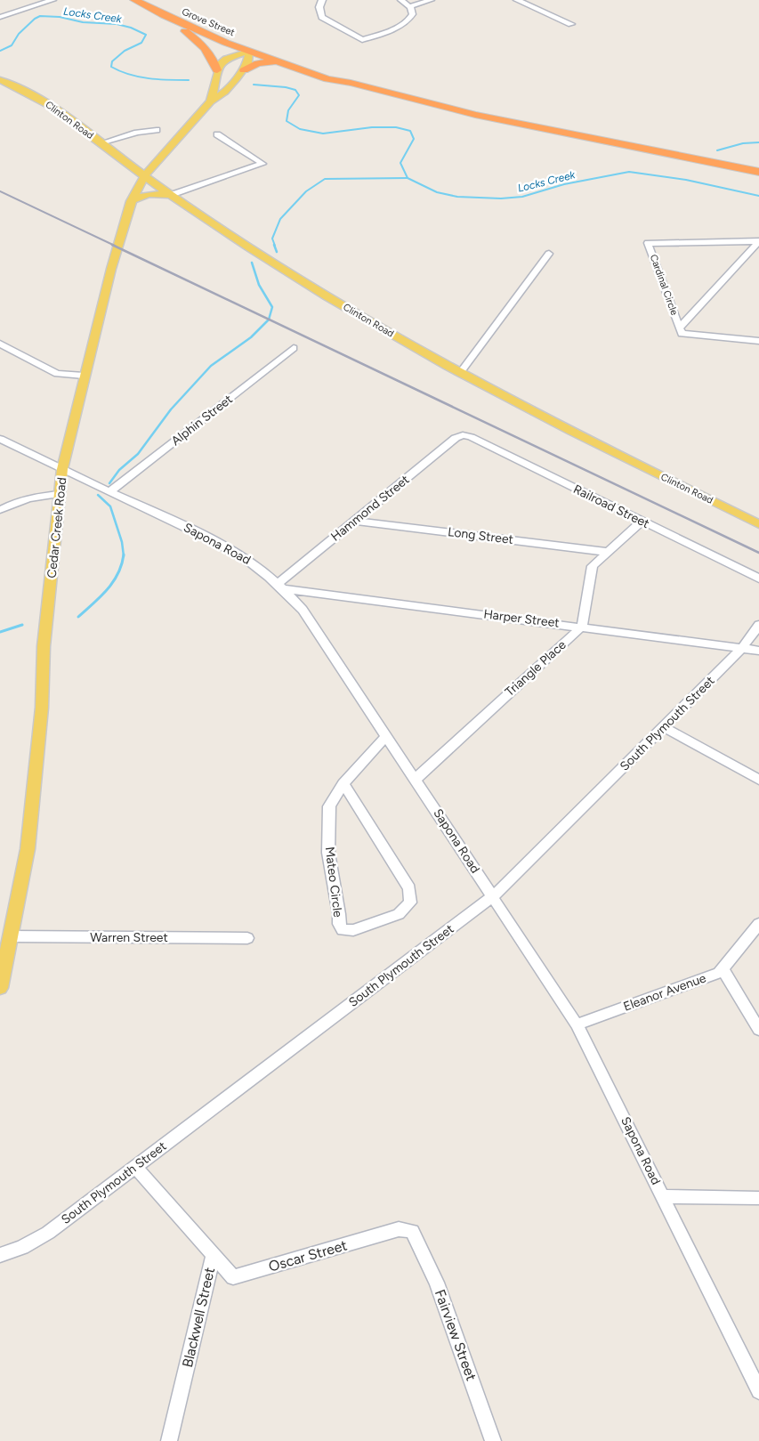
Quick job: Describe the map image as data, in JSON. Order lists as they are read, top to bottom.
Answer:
{
  "streets": {
    "highway": ["Grove Street"],
    "main road": ["Clinton Road", "Cedar Creek Road"],
    "street": [
      "Cardinal Circle",
      "Alphin Street",
      "Railroad Street",
      "Hammond Street",
      "Long Street",
      "Sapona Road",
      "Harper Street",
      "Triangle Place",
      "South Plymouth Street",
      "Mateo Circle",
      "Warren Street",
      "Eleanor Avenue",
      "Oscar Street",
      "Blackwell Street",
      "Fairview Street"
    ]
  },
  "crossings": [
    ["Grove Street", "Cedar Creek Road"],
    ["Clinton Road", "Cedar Creek Road"],
    ["Alphin Street", "Sapona Road"],
    ["Railroad Street", "Hammond Street"],
    ["Hammond Street", "Long Street"],
    ["Hammond Street", "Sapona Road"],
    ["Hammond Street", "Harper Street"],
    ["Cedar Creek Road", "Sapona Road"],
    ["Cedar Creek Road", "Warren Street"],
    ["Sapona Road", "Harper Street"],
    ["Sapona Road", "Triangle Place"],
    ["Sapona Road", "South Plymouth Street"],
    ["Sapona Road", "Mateo Circle"],
    ["Sapona Road", "Eleanor Avenue"],
    ["Harper Street", "Triangle Place"],
    ["Harper Street", "South Plymouth Street"],
    ["South Plymouth Street", "Blackwell Street"],
    ["Oscar Street", "Blackwell Street"],
    ["Oscar Street", "Fairview Street"]
  ],
  "water": ["Locks Creek"]
}
